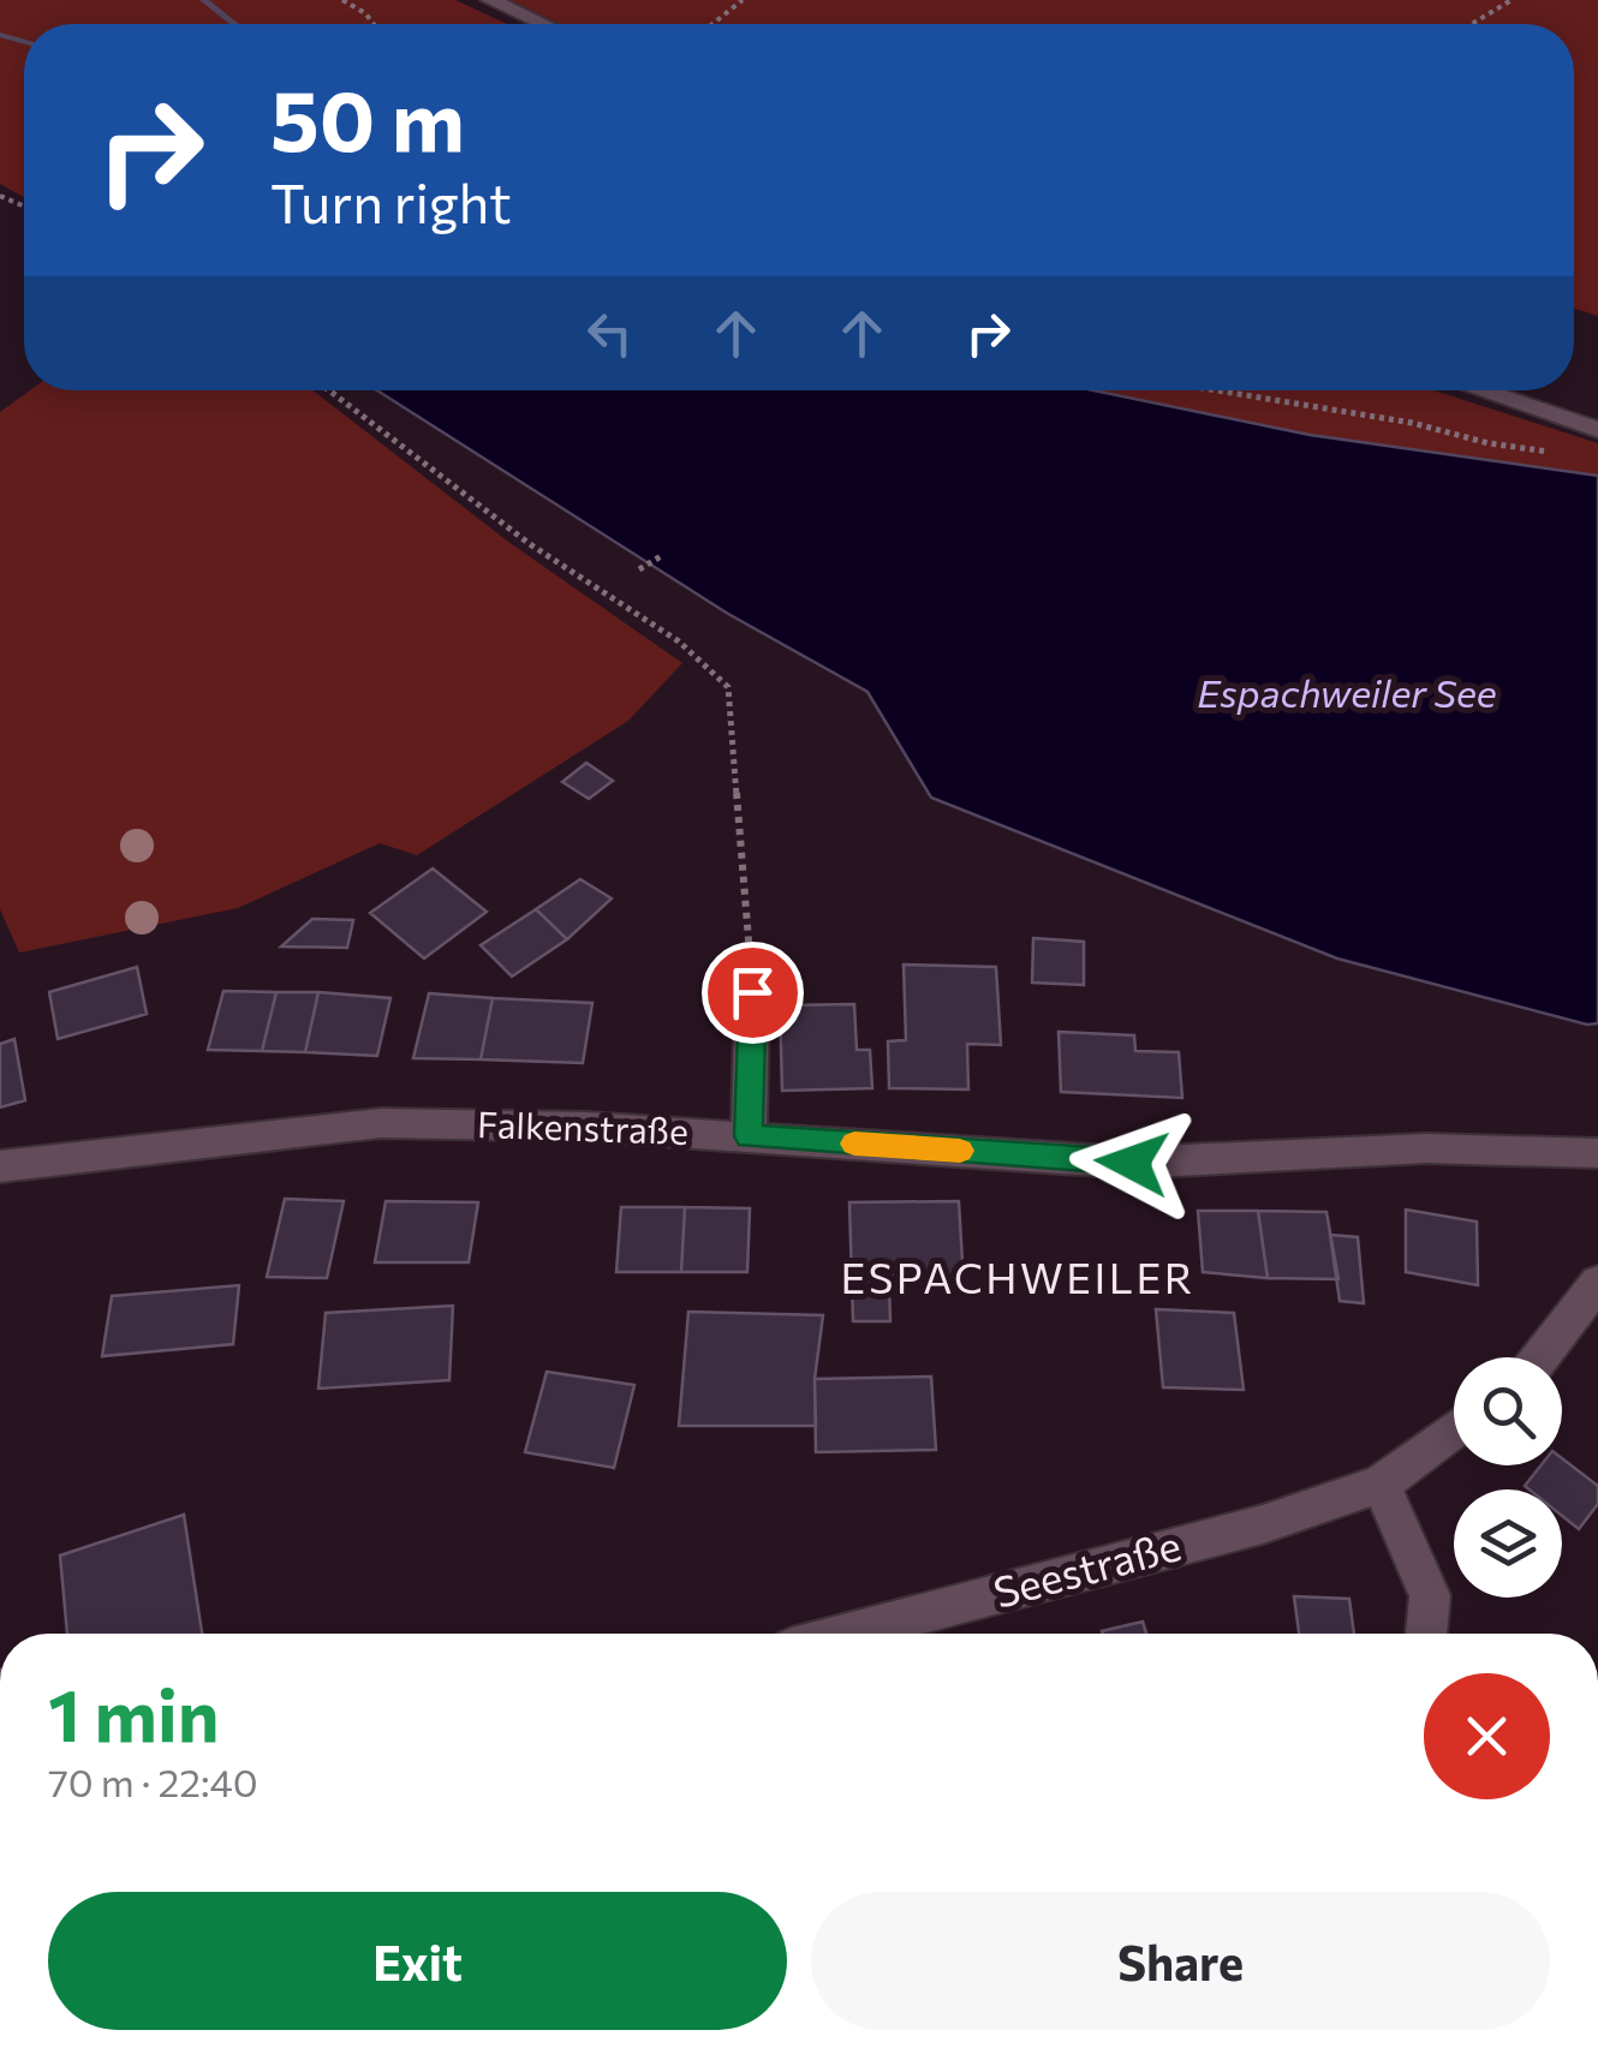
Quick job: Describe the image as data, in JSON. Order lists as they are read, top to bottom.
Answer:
{
  "streets": {
    "street": ["Falkenstraße", "Seestraße"]
  },
  "districts": ["ESPACHWEILER"],
  "water": ["Espachweiler See"],
  "page": {
    "turn": ["50 m", "Turn right"],
    "heading": ["1 min", "70 m · 22:40"],
    "buttons": ["Exit", "Share"]
  }
}
